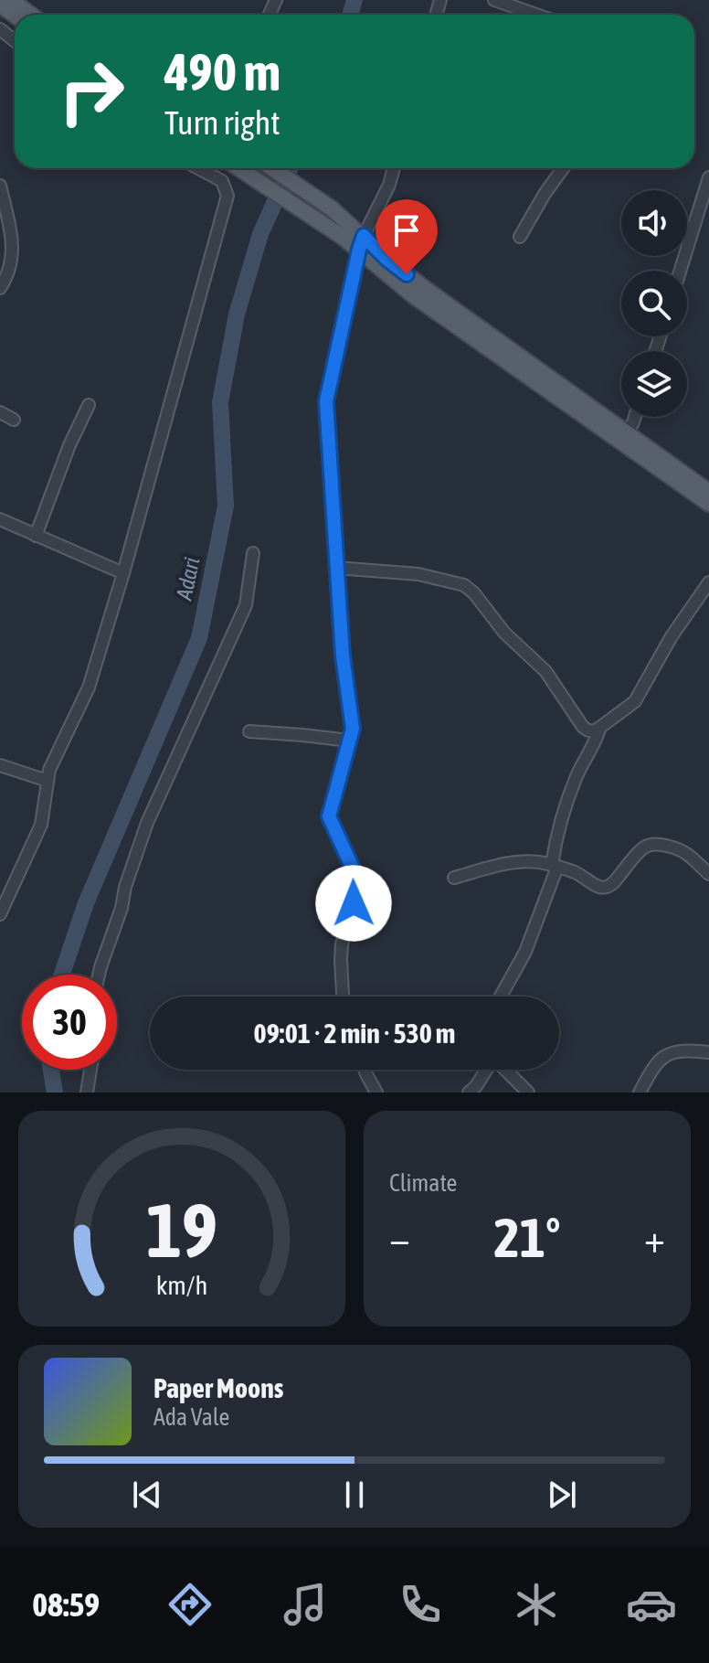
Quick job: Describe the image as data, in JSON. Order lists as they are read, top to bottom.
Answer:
{
  "water": ["Adari"],
  "page": {
    "turn": ["490 m", "Turn right"],
    "limit": "30",
    "trip": "09:01 · 2 min · 530 m",
    "tile": "Climate",
    "heat": ["−", "21°", "+"],
    "song": ["Paper Moons", "Ada Vale"],
    "tabs": "08:59",
    "gauge": ["19", "km/h"]
  }
}
